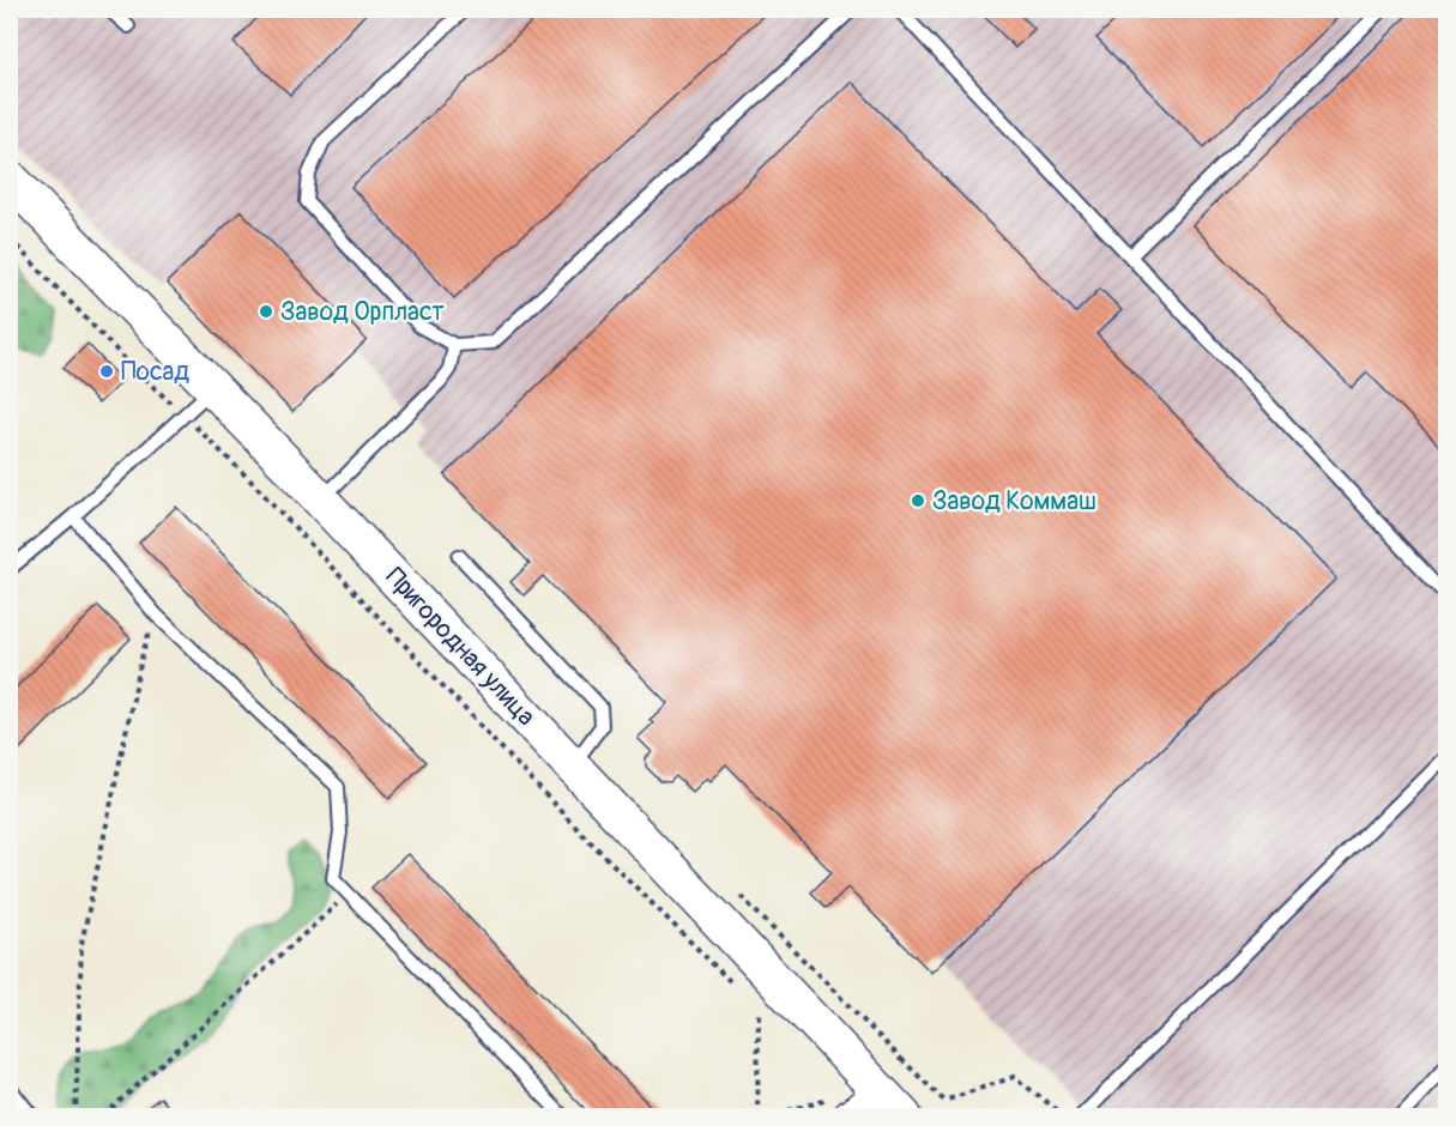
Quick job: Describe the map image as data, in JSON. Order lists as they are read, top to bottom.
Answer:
{
  "streets": {
    "main road": ["Пригородная улица"]
  },
  "places": ["Завод Орпласт", "Посад", "Завод Коммаш"]
}
